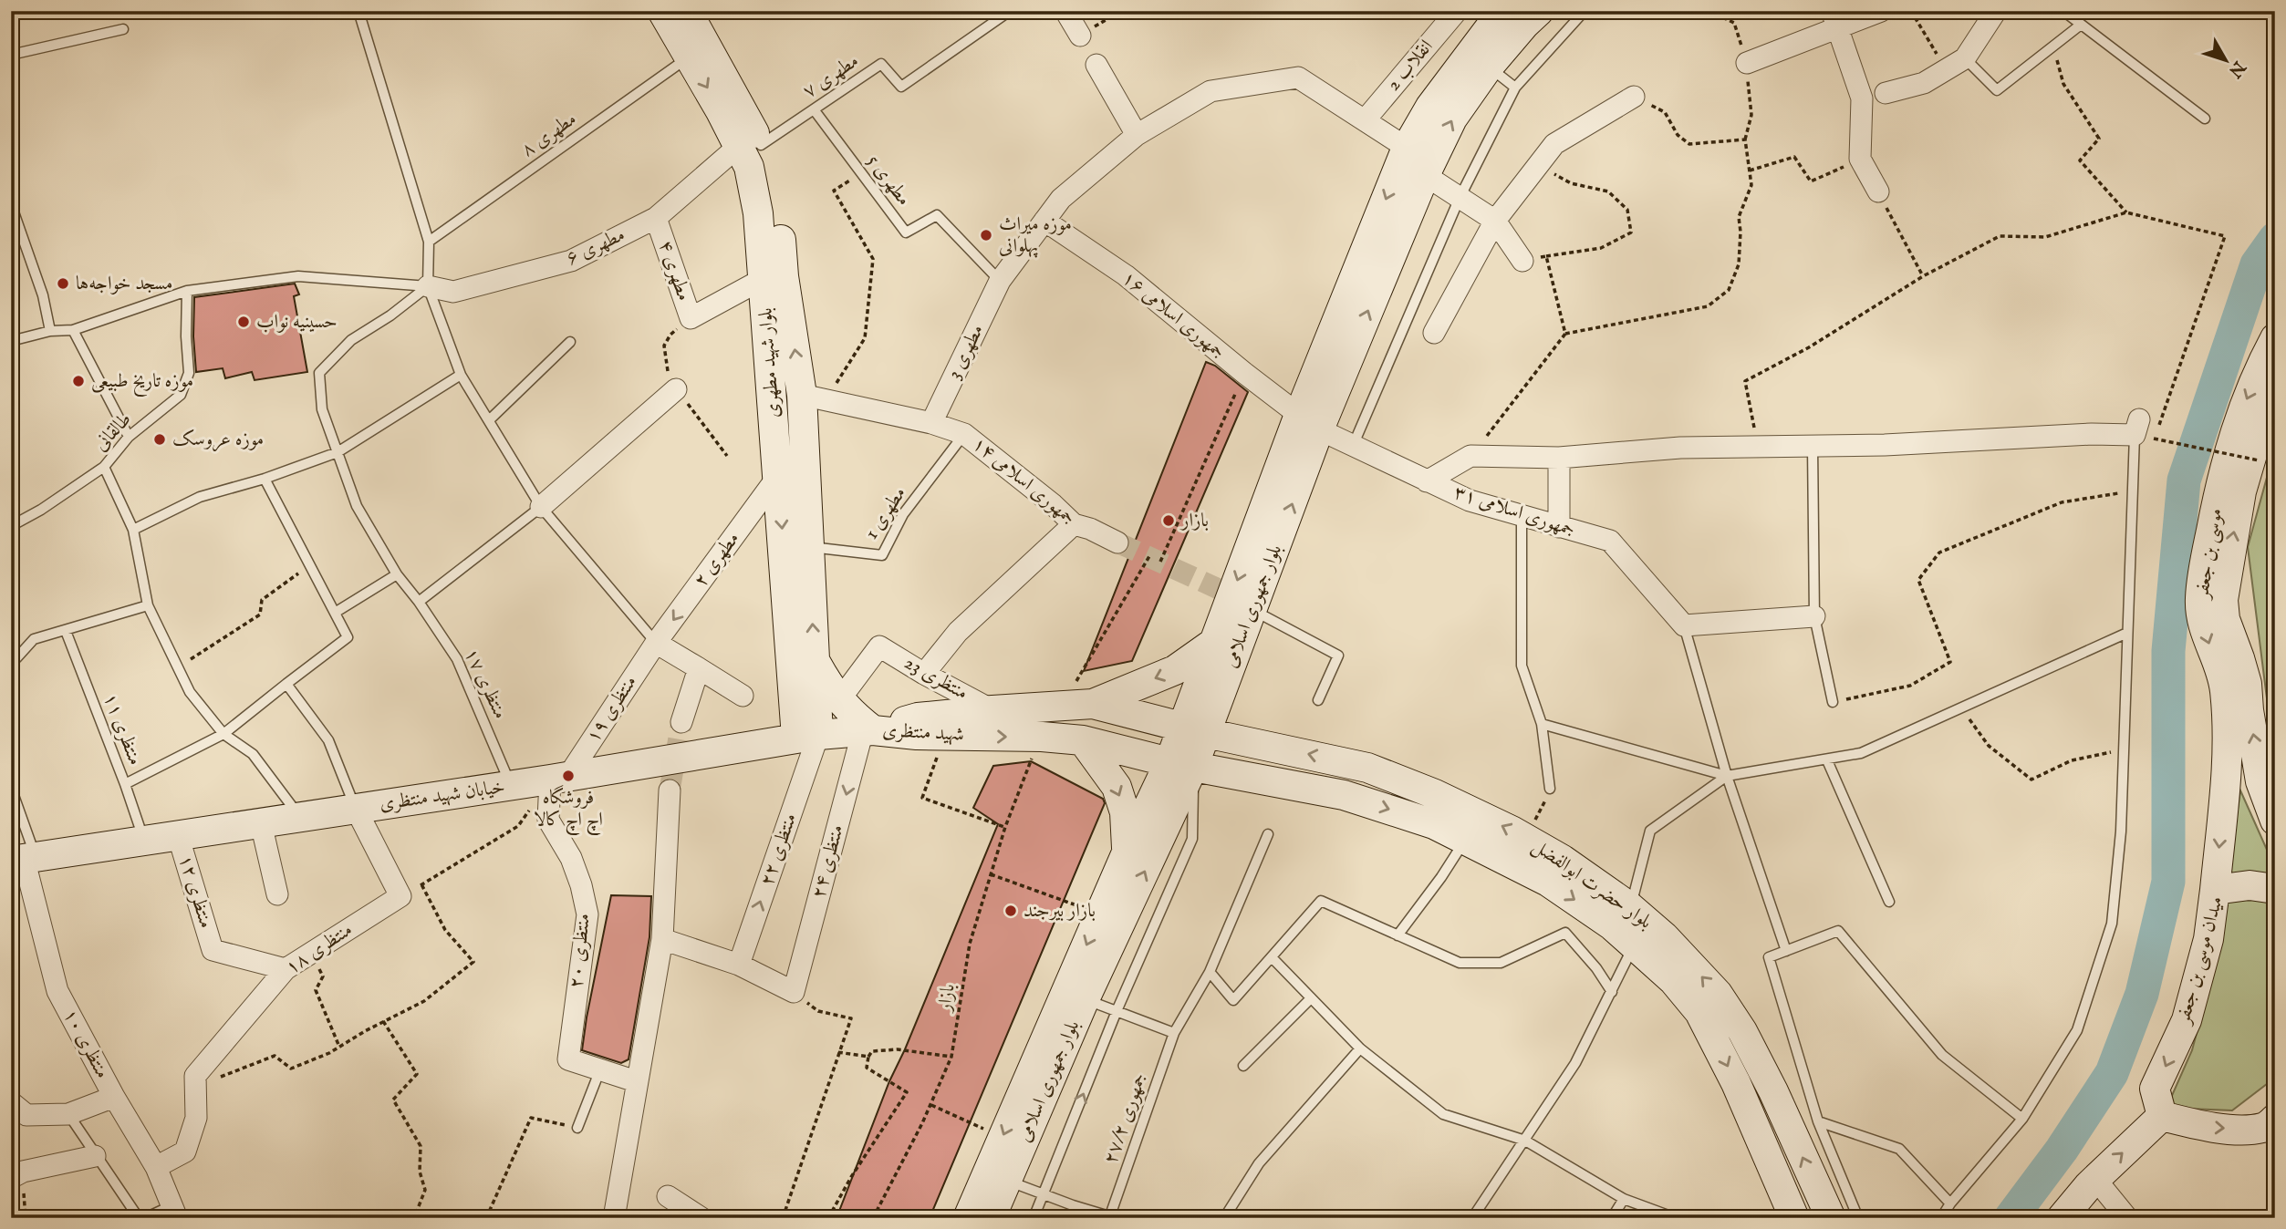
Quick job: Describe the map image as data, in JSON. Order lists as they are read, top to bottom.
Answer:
{
  "streets": {
    "main road": [
      "بلوار شهید مطهری",
      "موسی بن جعفر",
      "بلوار جمهوری اسلامی",
      "شهید منتظری",
      "خیابان شهید منتظری",
      "بلوار حضرت ابوالفضل",
      "میدان موسی بن جعفر"
    ],
    "street": [
      "انقلاب 2",
      "مطهری ۶",
      "مطهری ۴",
      "جمهوری اسلامی ۱۶",
      "مطهری 3",
      "جمهوری اسلامی ۱۴",
      "جمهوری اسلامی ۳۱",
      "مطهری ۲",
      "منتظری 23",
      "منتظری ۱۹",
      "منتظری ۲۲",
      "منتظری ۲۴",
      "منتظری ۱۲",
      "منتظری ۱۸",
      "منتظری ۲۰",
      "منتظری ۱۰"
    ],
    "lane": [
      "مطهری ۷",
      "مطهری ۸",
      "مطهری 5",
      "طالقانی",
      "مطهری 1",
      "منتظری ۱۷",
      "منتظری ۱۱",
      "جمهوری ۲۷/۲"
    ],
    "path": ["بازار"]
  },
  "crossings": [
    ["انقلاب 2", "مطهری 3"],
    ["مطهری ۷", "مطهری 5"],
    ["مطهری ۷", "مطهری ۶"],
    ["مطهری ۷", "بلوار شهید مطهری"],
    ["مطهری ۸", "بلوار شهید مطهری"],
    ["مطهری 5", "مطهری 3"],
    ["مطهری ۶", "مطهری ۴"],
    ["مطهری ۶", "بلوار شهید مطهری"],
    ["مطهری ۶", "منتظری ۱۷"],
    ["مطهری ۴", "بلوار شهید مطهری"],
    ["جمهوری اسلامی ۱۶", "مطهری 3"],
    ["جمهوری اسلامی ۱۶", "جمهوری اسلامی ۳۱"],
    ["جمهوری اسلامی ۱۶", "بلوار جمهوری اسلامی"],
    ["مطهری 3", "بلوار جمهوری اسلامی"],
    ["بلوار شهید مطهری", "مطهری 1"],
    ["بلوار شهید مطهری", "مطهری ۲"],
    ["بلوار شهید مطهری", "خیابان شهید منتظری"],
    ["بلوار شهید مطهری", "منتظری ۲۲"],
    ["جمهوری اسلامی ۱۴", "مطهری 1"],
    ["جمهوری اسلامی ۳۱", "بلوار جمهوری اسلامی"],
    ["موسی بن جعفر", "میدان موسی بن جعفر"],
    ["مطهری ۲", "منتظری ۱۹"],
    ["بلوار جمهوری اسلامی", "شهید منتظری"],
    ["بلوار جمهوری اسلامی", "بلوار حضرت ابوالفضل"],
    ["منتظری 23", "شهید منتظری"],
    ["منتظری ۱۷", "خیابان شهید منتظری"],
    ["منتظری ۱۹", "خیابان شهید منتظری"],
    ["منتظری ۱۹", "منتظری ۲۰"],
    ["منتظری ۱۱", "خیابان شهید منتظری"],
    ["شهید منتظری", "خیابان شهید منتظری"],
    ["شهید منتظری", "منتظری ۲۴"],
    ["شهید منتظری", "بلوار حضرت ابوالفضل"],
    ["شهید منتظری", "بازار"],
    ["خیابان شهید منتظری", "منتظری ۲۲"],
    ["خیابان شهید منتظری", "منتظری ۲۴"],
    ["خیابان شهید منتظری", "منتظری ۱۲"],
    ["خیابان شهید منتظری", "منتظری ۲۰"],
    ["خیابان شهید منتظری", "منتظری ۱۰"],
    ["منتظری ۱۲", "منتظری ۱۸"],
    ["منتظری ۱۸", "منتظری ۱۰"]
  ],
  "one_way": ["میدان موسی بن جعفر"],
  "places": [
    "موزه میراث پهلوانی",
    "مسجد خواجه‌ها",
    "حسینیه نواب",
    "موزه تاریخ طبیعی",
    "موزه عروسک",
    "بازار",
    "فروشگاه اچ اچ کالا",
    "بازار بیرجند"
  ],
  "north": "bottom right"
}
